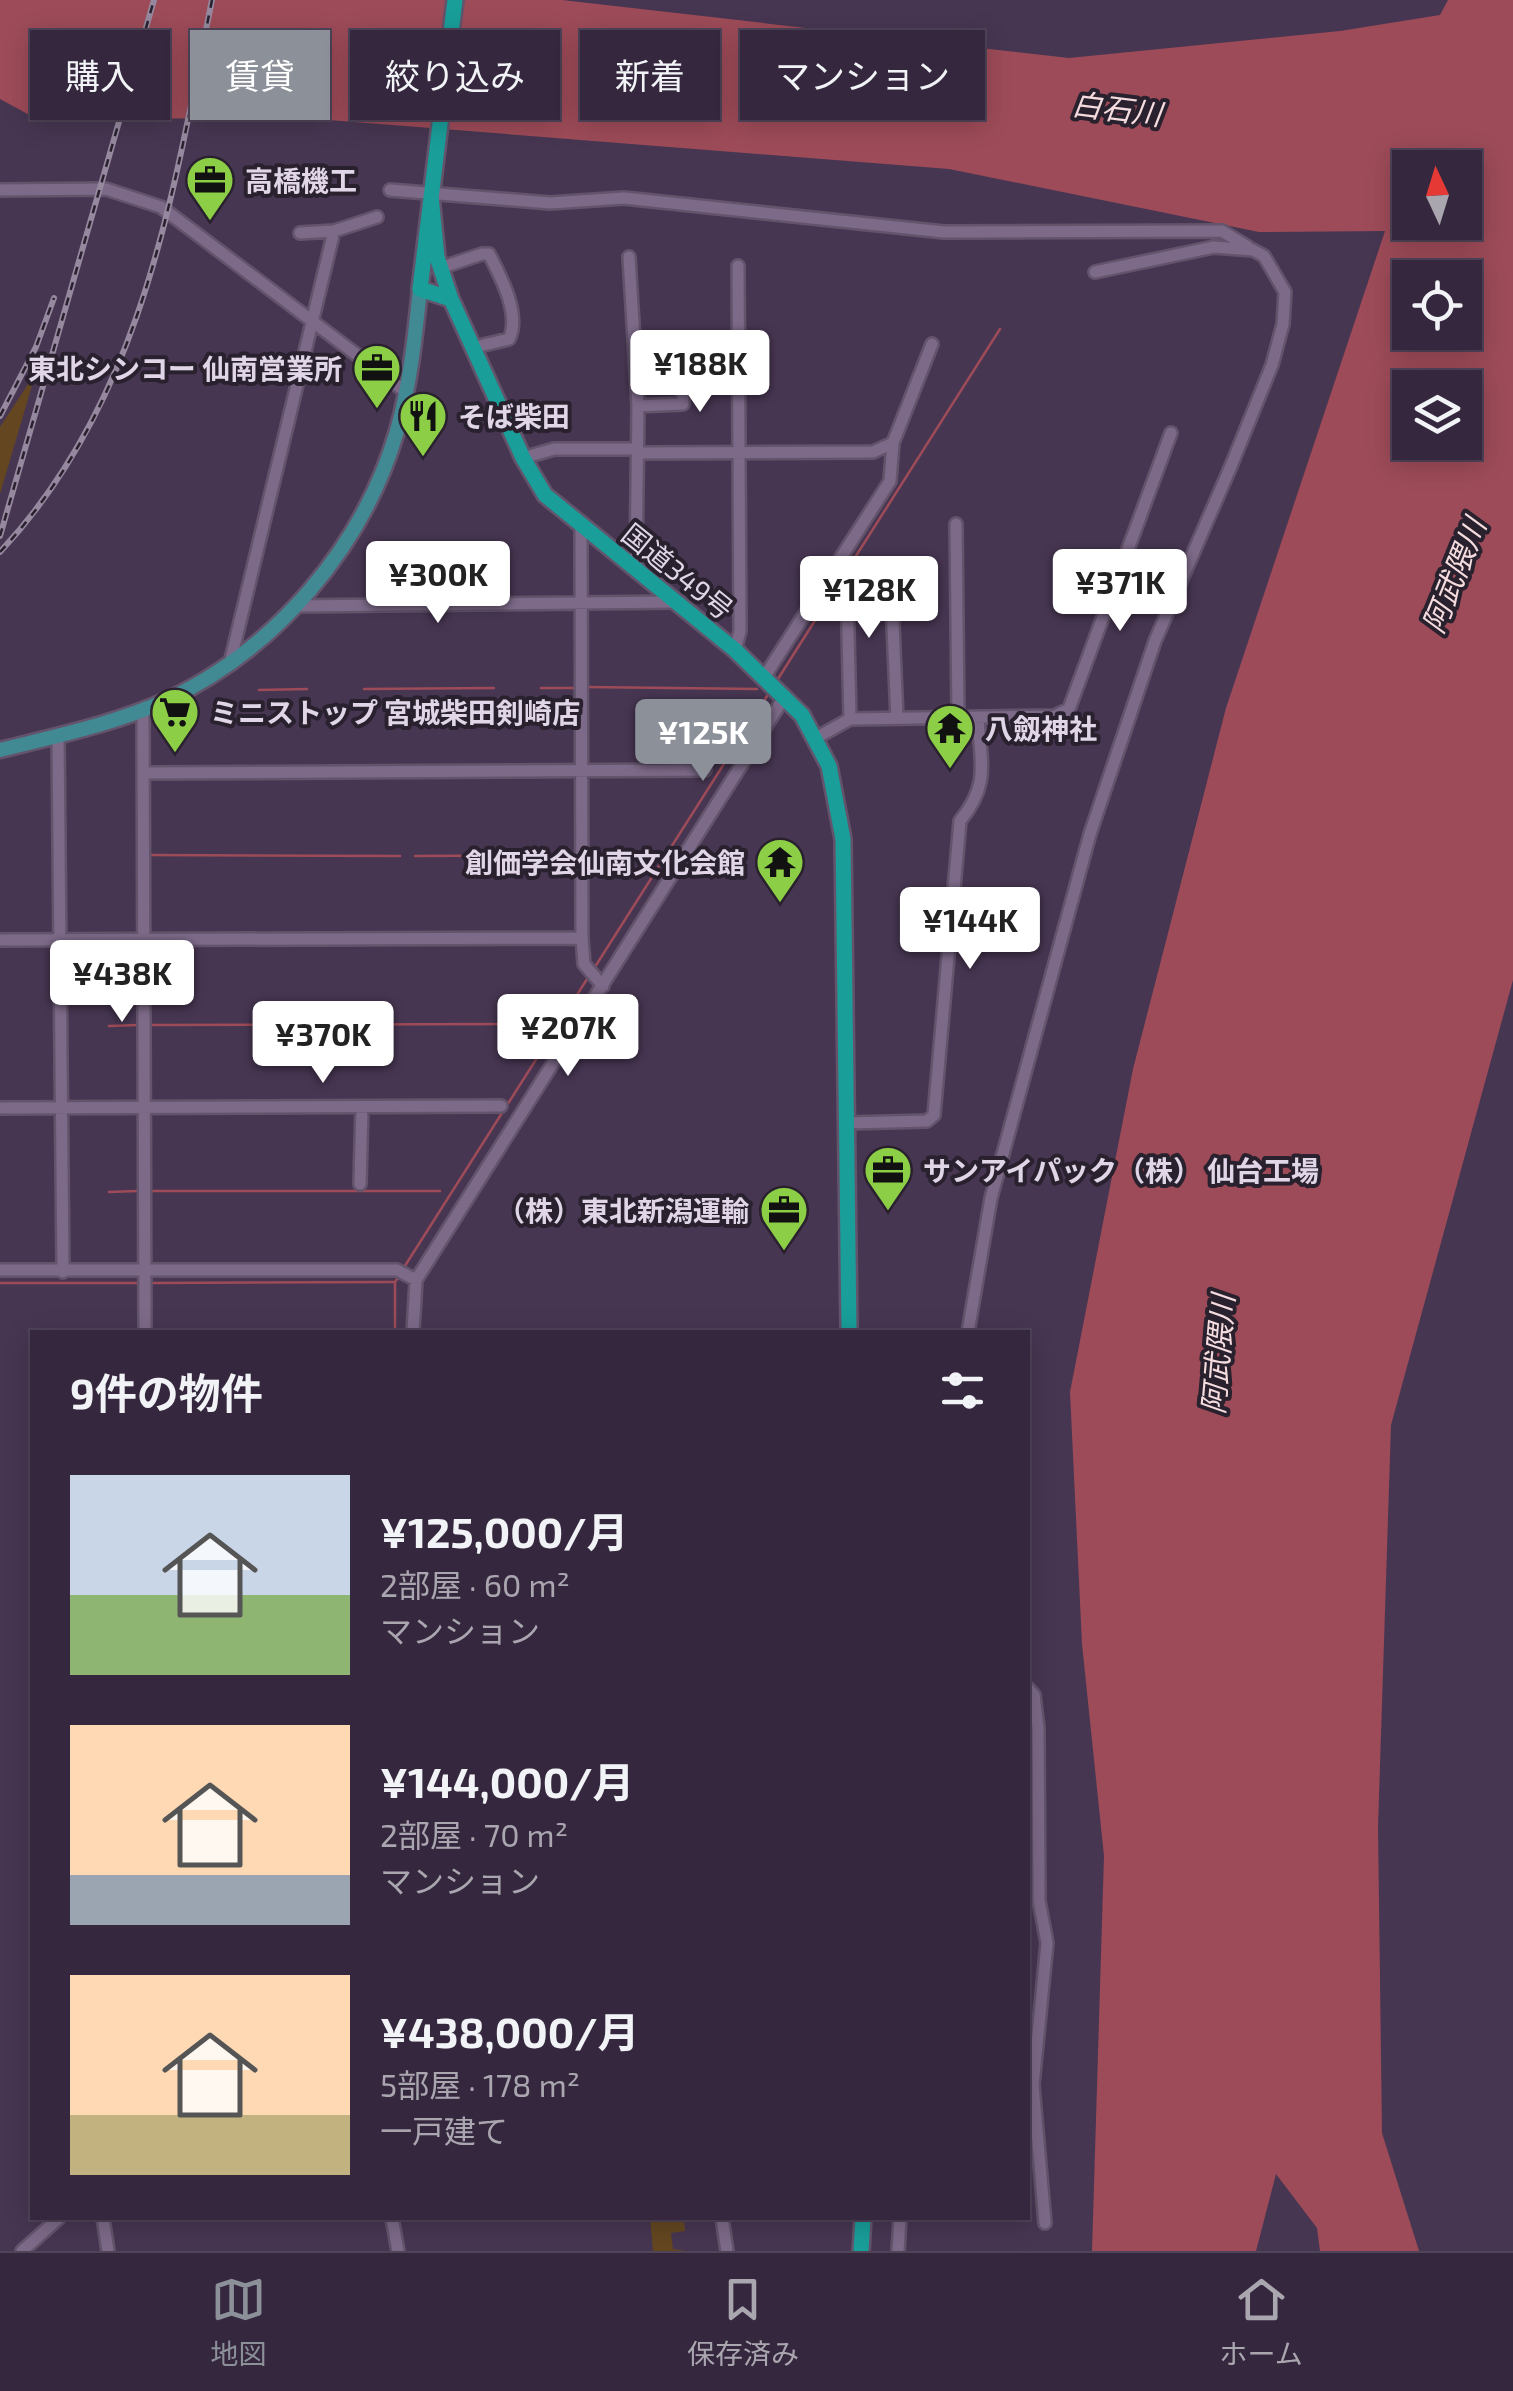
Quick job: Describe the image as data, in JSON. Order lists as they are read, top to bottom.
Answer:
{
  "streets": {
    "highway": ["国道349号"]
  },
  "water": ["白石川", "阿武隈川"],
  "places": {
    "office": [
      "高橋機工",
      "東北シンコー 仙南営業所",
      "サンアイパック（株） 仙台工場",
      "（株）東北新潟運輸"
    ],
    "restaurant": ["そば柴田"],
    "supermarket": ["ミニストップ 宮城柴田剣崎店"],
    "temple": ["八劔神社", "創価学会仙南文化会館"]
  },
  "north": "top",
  "page": {
    "chip": [
      "購入",
      "賃貸",
      "絞り込み",
      "新着",
      "マンション"
    ],
    "price": [
      "¥188K",
      "¥300K",
      "¥371K",
      "¥128K",
      "¥125K",
      "¥144K",
      "¥438K",
      "¥207K",
      "¥370K"
    ],
    "heading": "9件の物件",
    "list": [
      {
        "name": "¥125,000/月",
        "note": "2部屋 · 60 m² · マンション"
      },
      {
        "name": "¥144,000/月",
        "note": "2部屋 · 70 m² · マンション"
      },
      {
        "name": "¥438,000/月",
        "note": "5部屋 · 178 m² · 一戸建て"
      }
    ],
    "tabs": ["地図", "保存済み", "ホーム"]
  }
}
